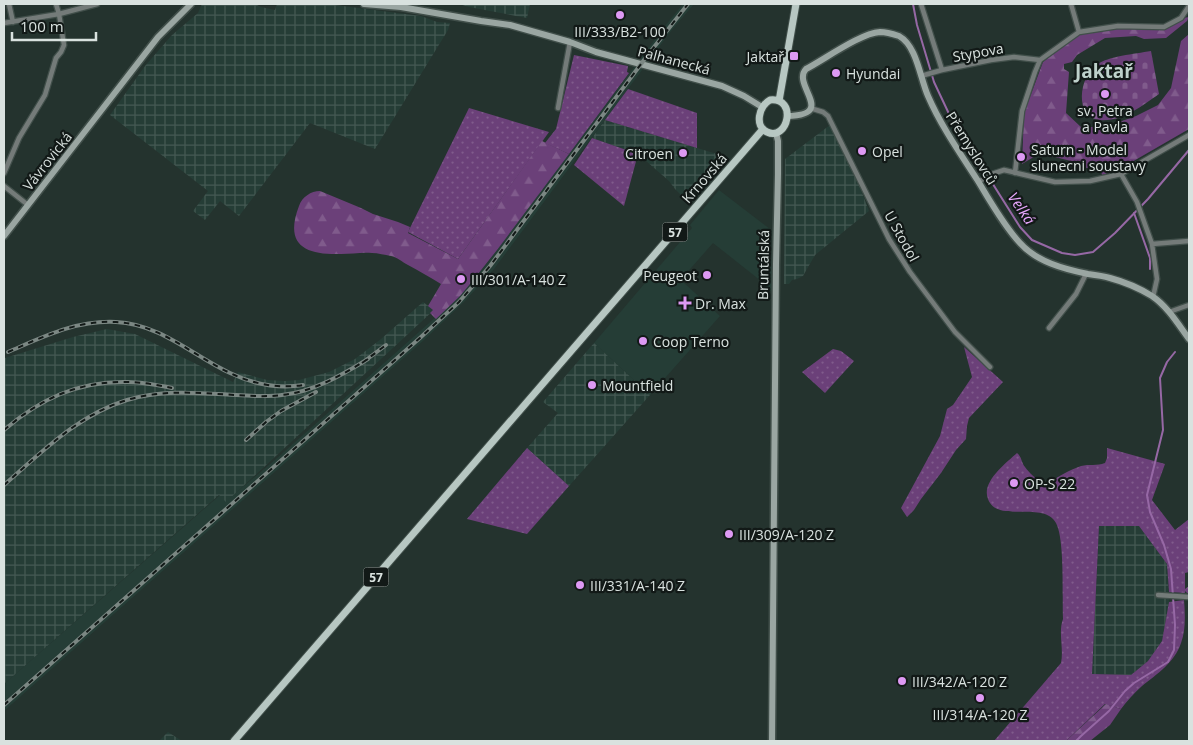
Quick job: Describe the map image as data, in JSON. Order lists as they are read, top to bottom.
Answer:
{
  "streets": {
    "main road": ["Krnovská", "57"],
    "street": [
      "Stypova",
      "Palhanecká",
      "Přemyslovců",
      "Vávrovická",
      "U Stodol",
      "Bruntálská"
    ]
  },
  "crossings": [
    ["Stypova", "Přemyslovců"],
    ["Palhanecká", "Krnovská"],
    ["Palhanecká", "Bruntálská"],
    ["Přemyslovců", "U Stodol"],
    ["Krnovská", "Bruntálská"]
  ],
  "districts": ["Jaktař"],
  "water": ["Velká"],
  "places": {
    "other": [
      "III/333/B2-100",
      "Hyundai",
      "sv. Petra a Pavla",
      "Opel",
      "Citroen",
      "Saturn - Model slunecni soustavy",
      "Peugeot",
      "III/301/A-140 Z",
      "Coop Terno",
      "Mountfield",
      "OP-S 22",
      "III/309/A-120 Z",
      "III/331/A-140 Z",
      "III/342/A-120 Z",
      "III/314/A-120 Z"
    ],
    "transit": ["Jaktař"],
    "health": ["Dr. Max"]
  },
  "scale_bar": "100 m"
}
